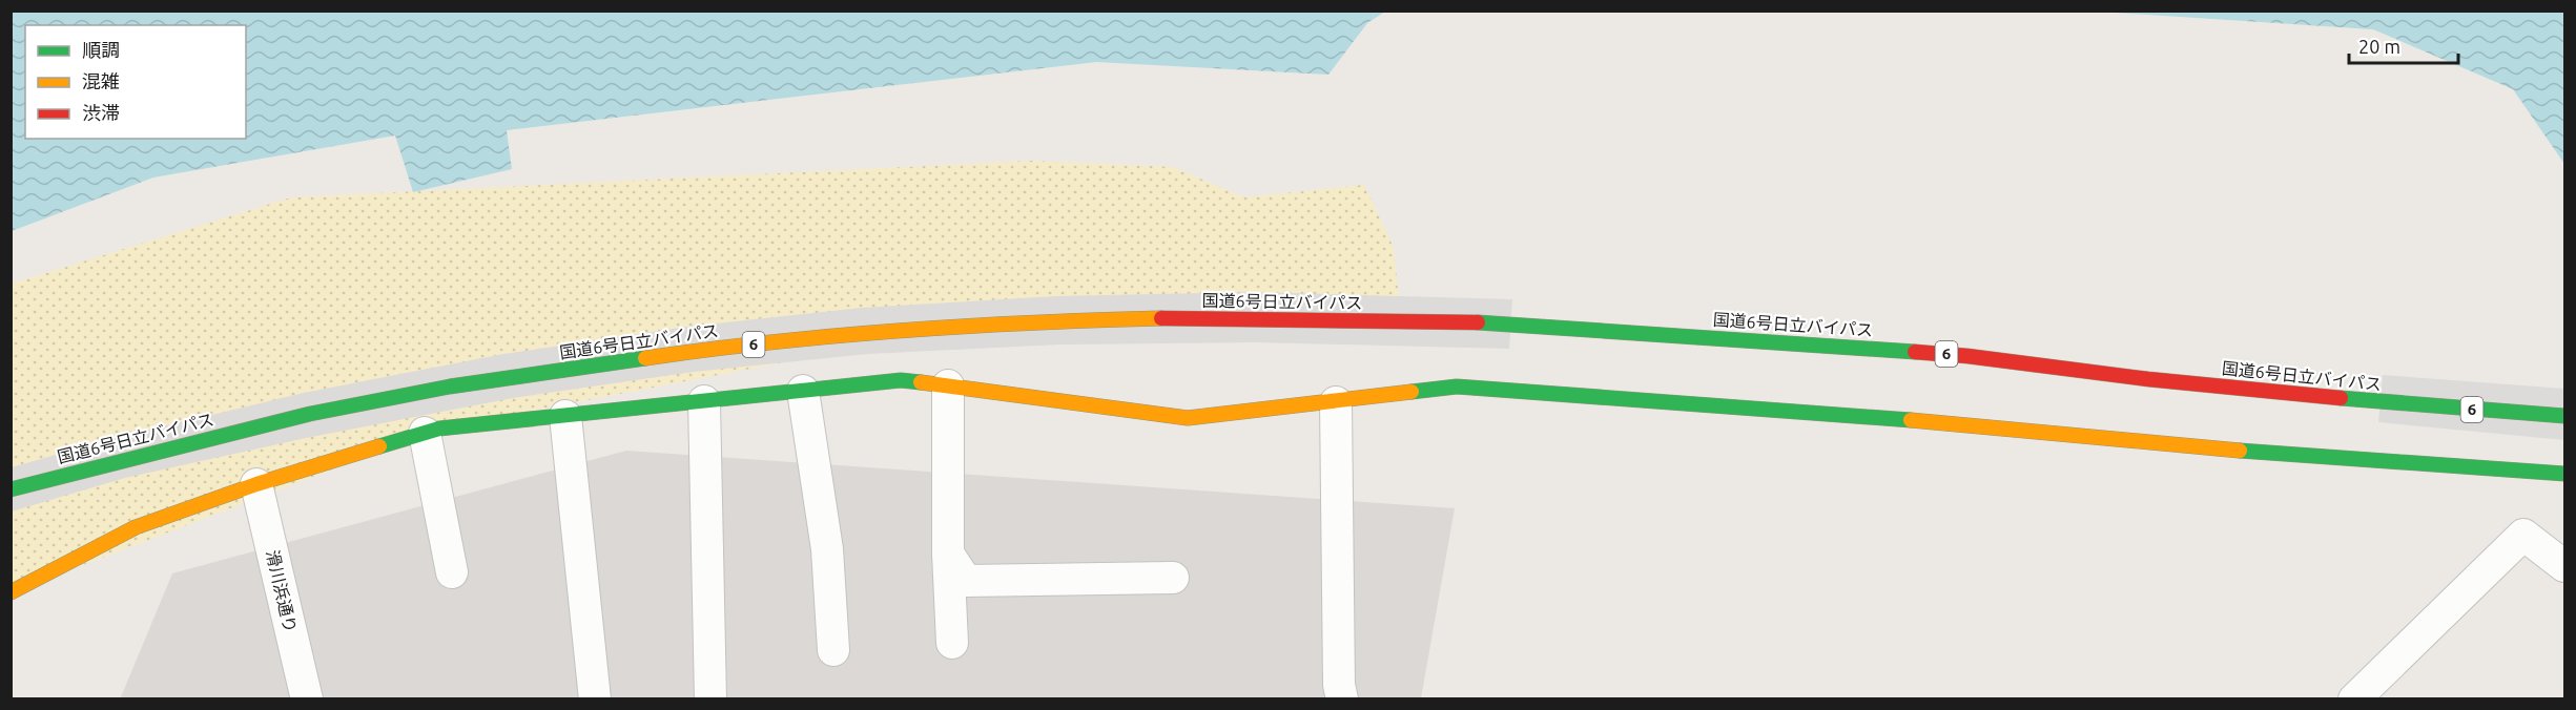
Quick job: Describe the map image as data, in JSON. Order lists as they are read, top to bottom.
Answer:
{
  "streets": {
    "main road": ["国道6号日立バイパス", "6"],
    "street": ["滑川浜通り"]
  },
  "legend": ["順調", "混雑", "渋滞"],
  "scale_bar": "20 m"
}
